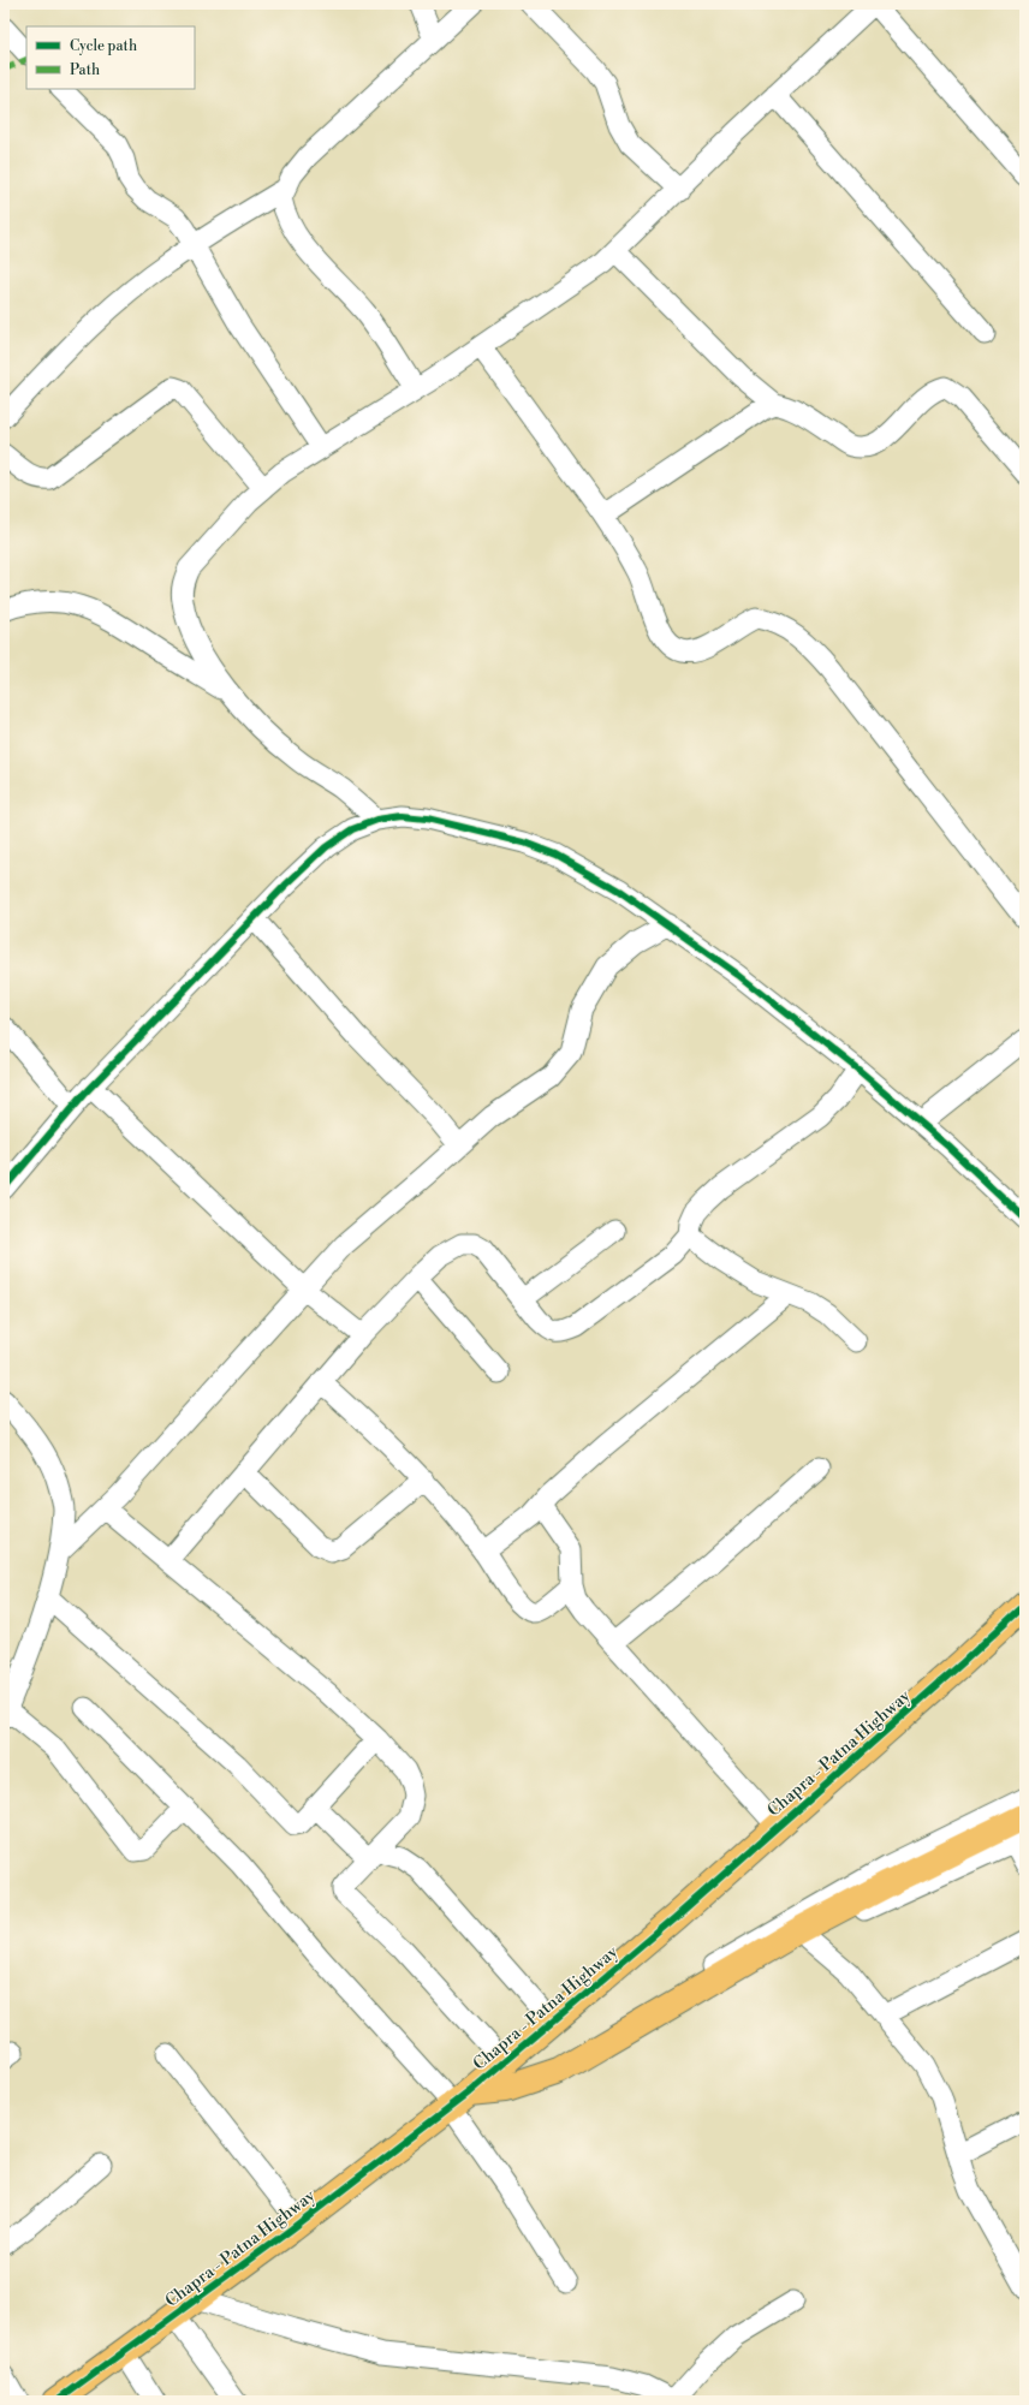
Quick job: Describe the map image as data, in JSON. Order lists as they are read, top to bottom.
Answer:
{
  "streets": {
    "highway": ["Chapra - Patna Highway"]
  },
  "legend": ["Cycle path", "Path"]
}
